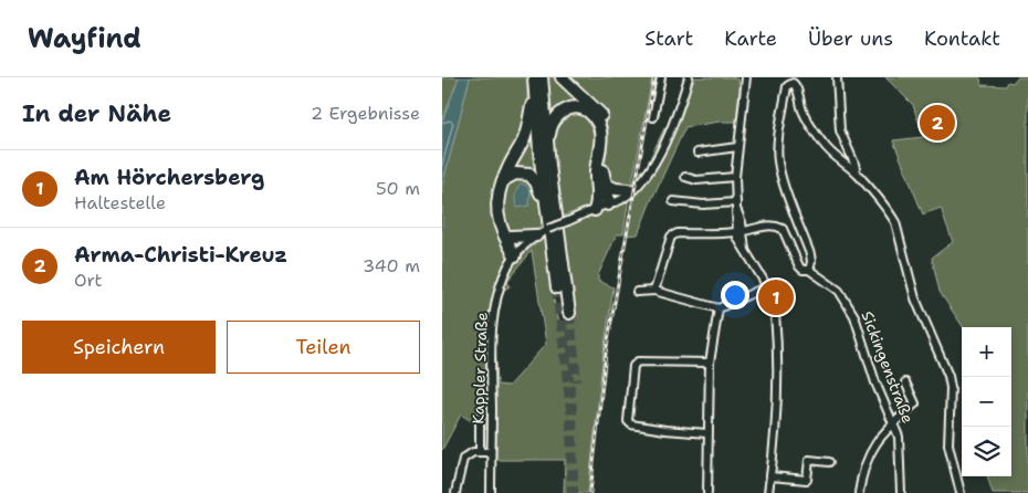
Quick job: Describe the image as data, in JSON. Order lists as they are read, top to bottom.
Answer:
{
  "streets": {
    "street": ["Sickingenstraße", "Kappler Straße"]
  },
  "page": {
    "header": "Wayfind",
    "nav": [
      "Start",
      "Karte",
      "Über uns",
      "Kontakt"
    ],
    "heading": ["In der Nähe", "2 Ergebnisse"],
    "pins": ["2", "1"],
    "list": [
      {
        "mark": "1",
        "name": "Am Hörchersberg",
        "note": "Haltestelle",
        "value": "50 m"
      },
      {
        "mark": "2",
        "name": "Arma-Christi-Kreuz",
        "note": "Ort",
        "value": "340 m"
      }
    ],
    "buttons": ["Speichern", "Teilen"],
    "map_buttons": ["+", "−"]
  }
}
